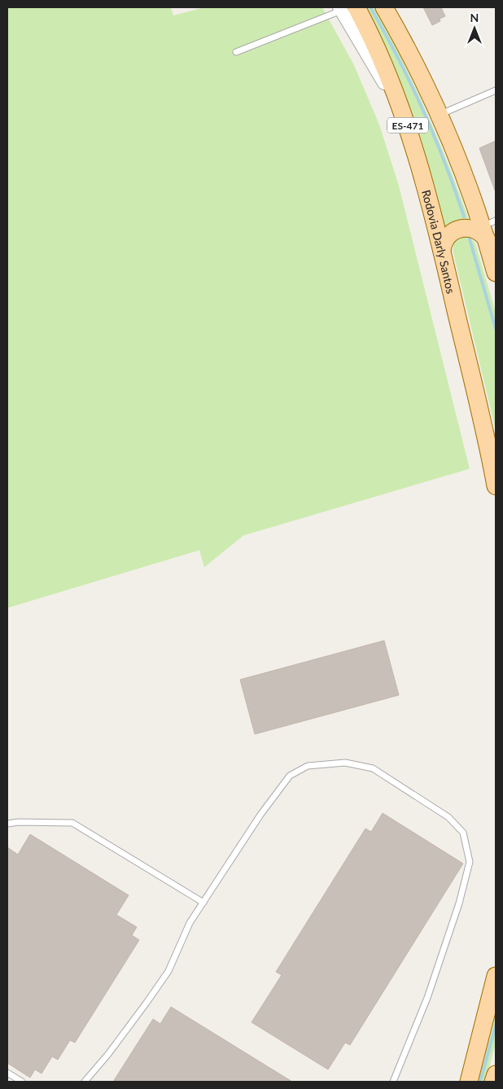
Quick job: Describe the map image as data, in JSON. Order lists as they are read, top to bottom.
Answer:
{
  "streets": {
    "main road": ["ES-471", "Rodovia Darly Santos"]
  },
  "north": "top"
}
